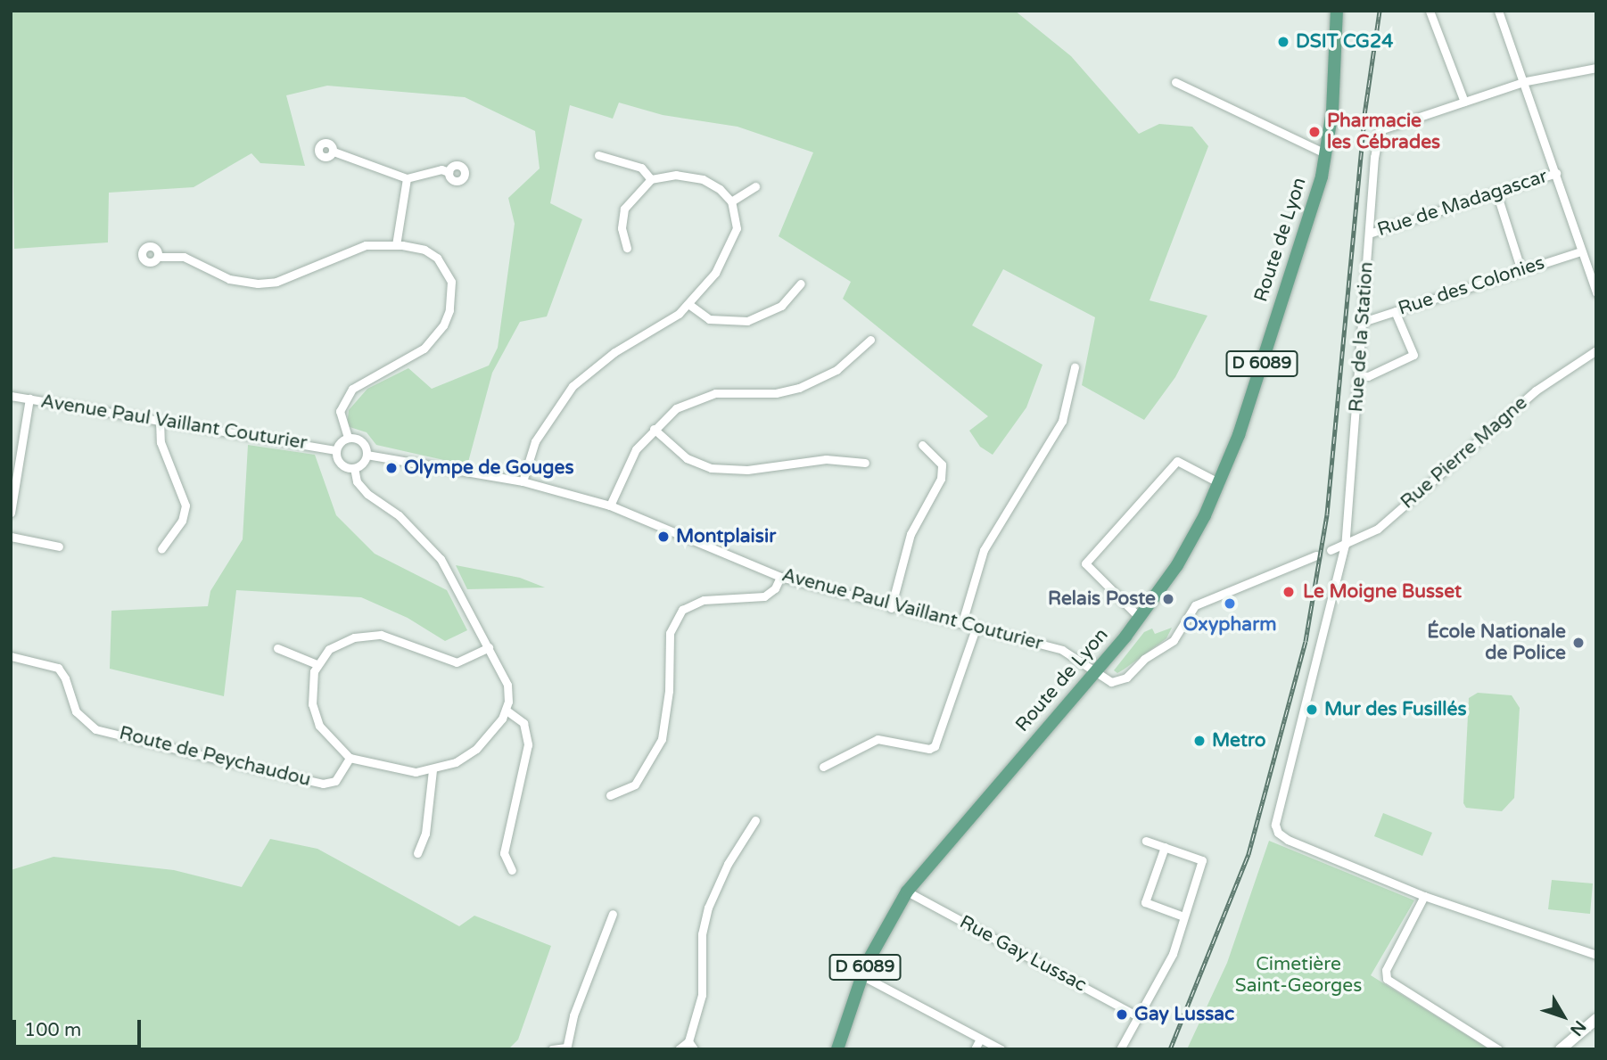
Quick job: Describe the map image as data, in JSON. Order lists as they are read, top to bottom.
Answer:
{
  "streets": {
    "main road": ["Route de Lyon", "D 6089"],
    "street": [
      "Rue de Madagascar",
      "Rue des Colonies",
      "Rue de la Station",
      "Avenue Paul Vaillant Couturier",
      "Rue Pierre Magne",
      "Route de Peychaudou",
      "Rue Gay Lussac"
    ]
  },
  "crossings": [
    ["Rue de Madagascar", "Rue de la Station"],
    ["Route de Lyon", "Avenue Paul Vaillant Couturier"],
    ["Route de Lyon", "Rue Gay Lussac"],
    ["Rue des Colonies", "Rue de la Station"],
    ["Rue de la Station", "Rue Pierre Magne"]
  ],
  "parks": ["Cimetière Saint-Georges"],
  "places": [
    "DSIT CG24",
    "Pharmacie les Cébrades",
    "Olympe de Gouges",
    "Montplaisir",
    "Le Moigne Busset",
    "Relais Poste",
    "Oxypharm",
    "École Nationale de Police",
    "Mur des Fusillés",
    "Metro",
    "Gay Lussac"
  ],
  "scale_bar": "100 m",
  "north": "bottom right"
}
